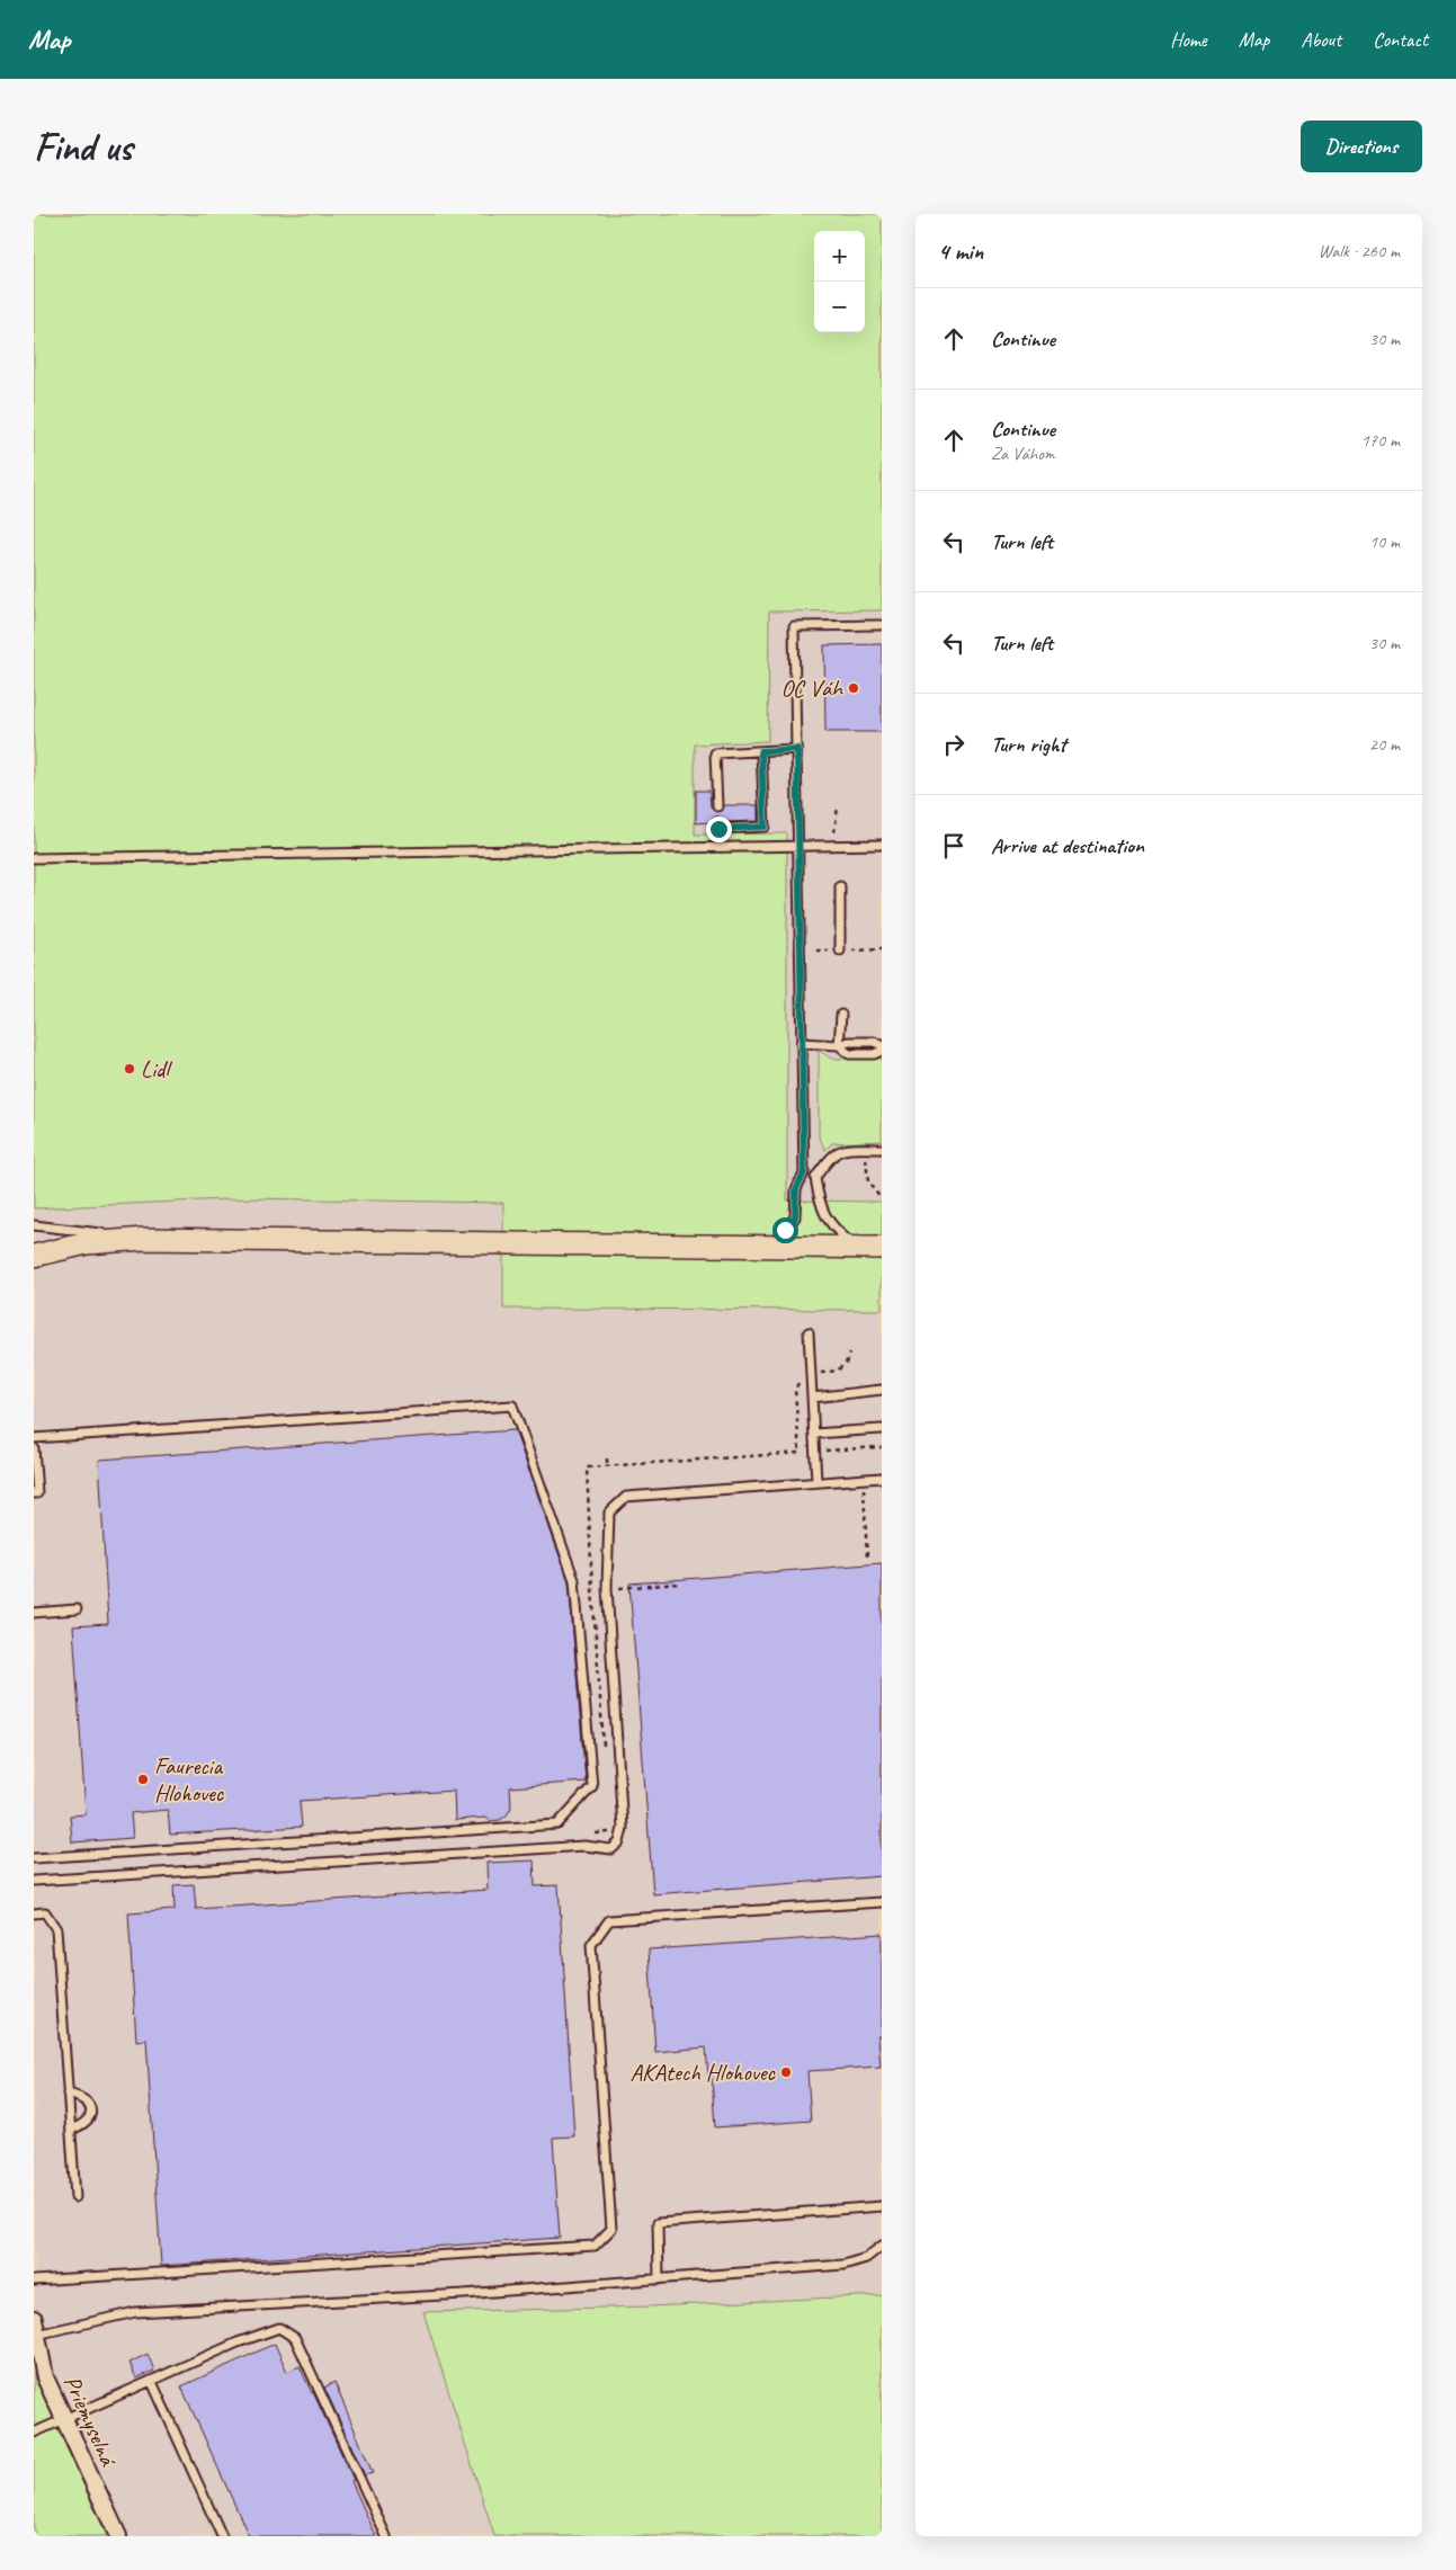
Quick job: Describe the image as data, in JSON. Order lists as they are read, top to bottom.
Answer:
{
  "streets": {
    "street": ["Priemyselná"]
  },
  "places": [
    "OC Váh",
    "Lidl",
    "Faurecia Hlohovec",
    "AKAtech Hlohovec"
  ],
  "page": {
    "header": "Map",
    "nav": [
      "Home",
      "Map",
      "About",
      "Contact"
    ],
    "buttons": "Directions",
    "title": "Find us",
    "heading": ["4 min", "Walk · 260 m"],
    "map_buttons": ["+", "−"],
    "list": [
      ["Continue", "30 m"],
      ["Continue", "Za Váhom", "170 m"],
      ["Turn left", "10 m"],
      ["Turn left", "30 m"],
      ["Turn right", "20 m"],
      "Arrive at destination"
    ]
  }
}
